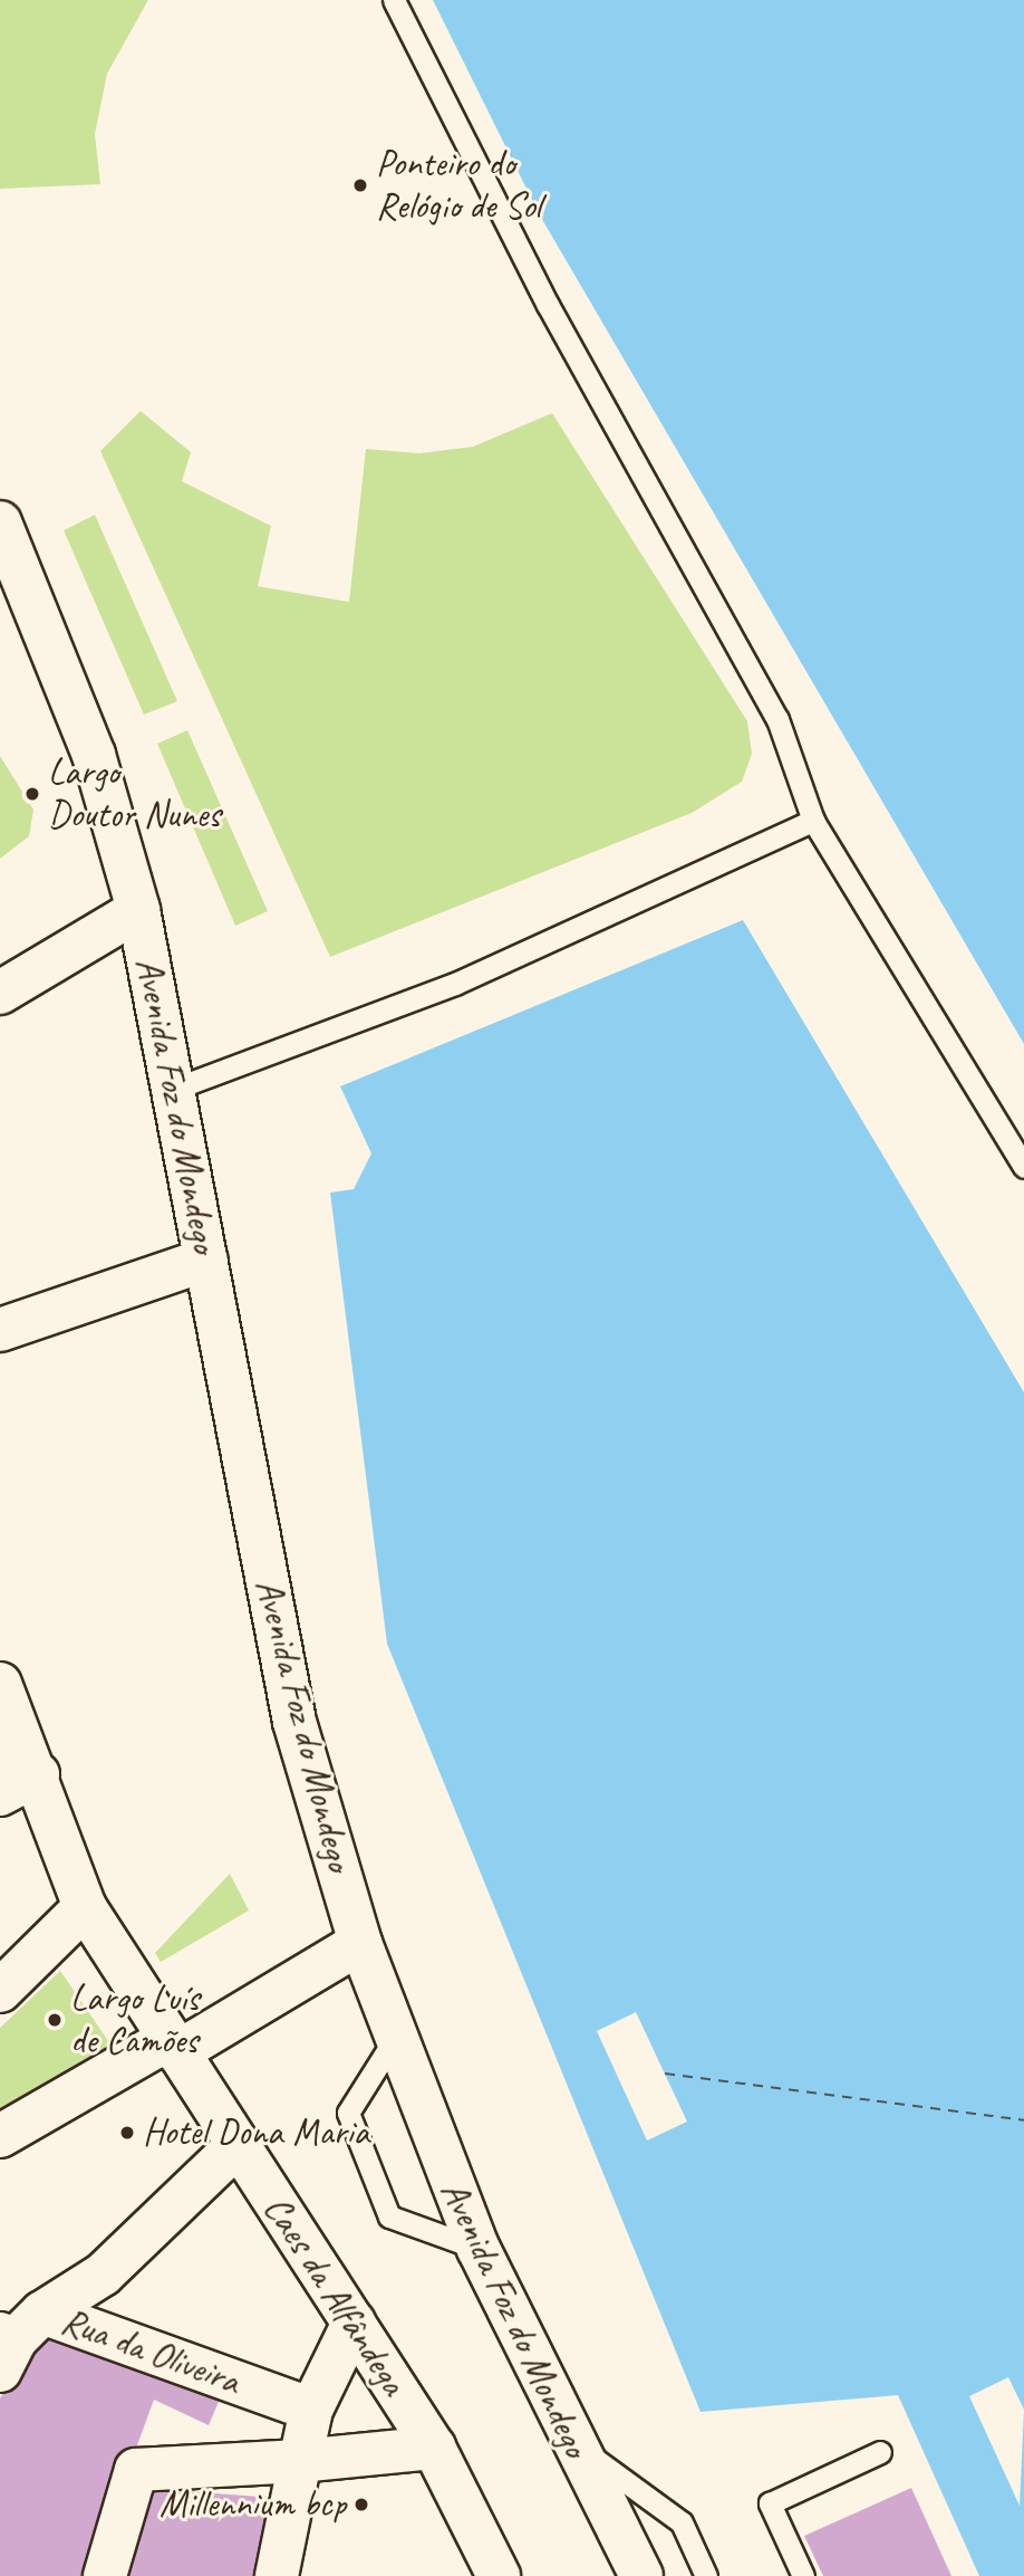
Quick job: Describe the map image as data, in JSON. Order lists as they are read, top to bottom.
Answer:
{
  "streets": {
    "street": ["Avenida Foz do Mondego", "Caes da Alfândega", "Rua da Oliveira"]
  },
  "places": [
    "Ponteiro do Relógio de Sol",
    "Largo Doutor Nunes",
    "Largo Luís de Camões",
    "Hotel Dona Maria",
    "Millennium bcp"
  ]
}
